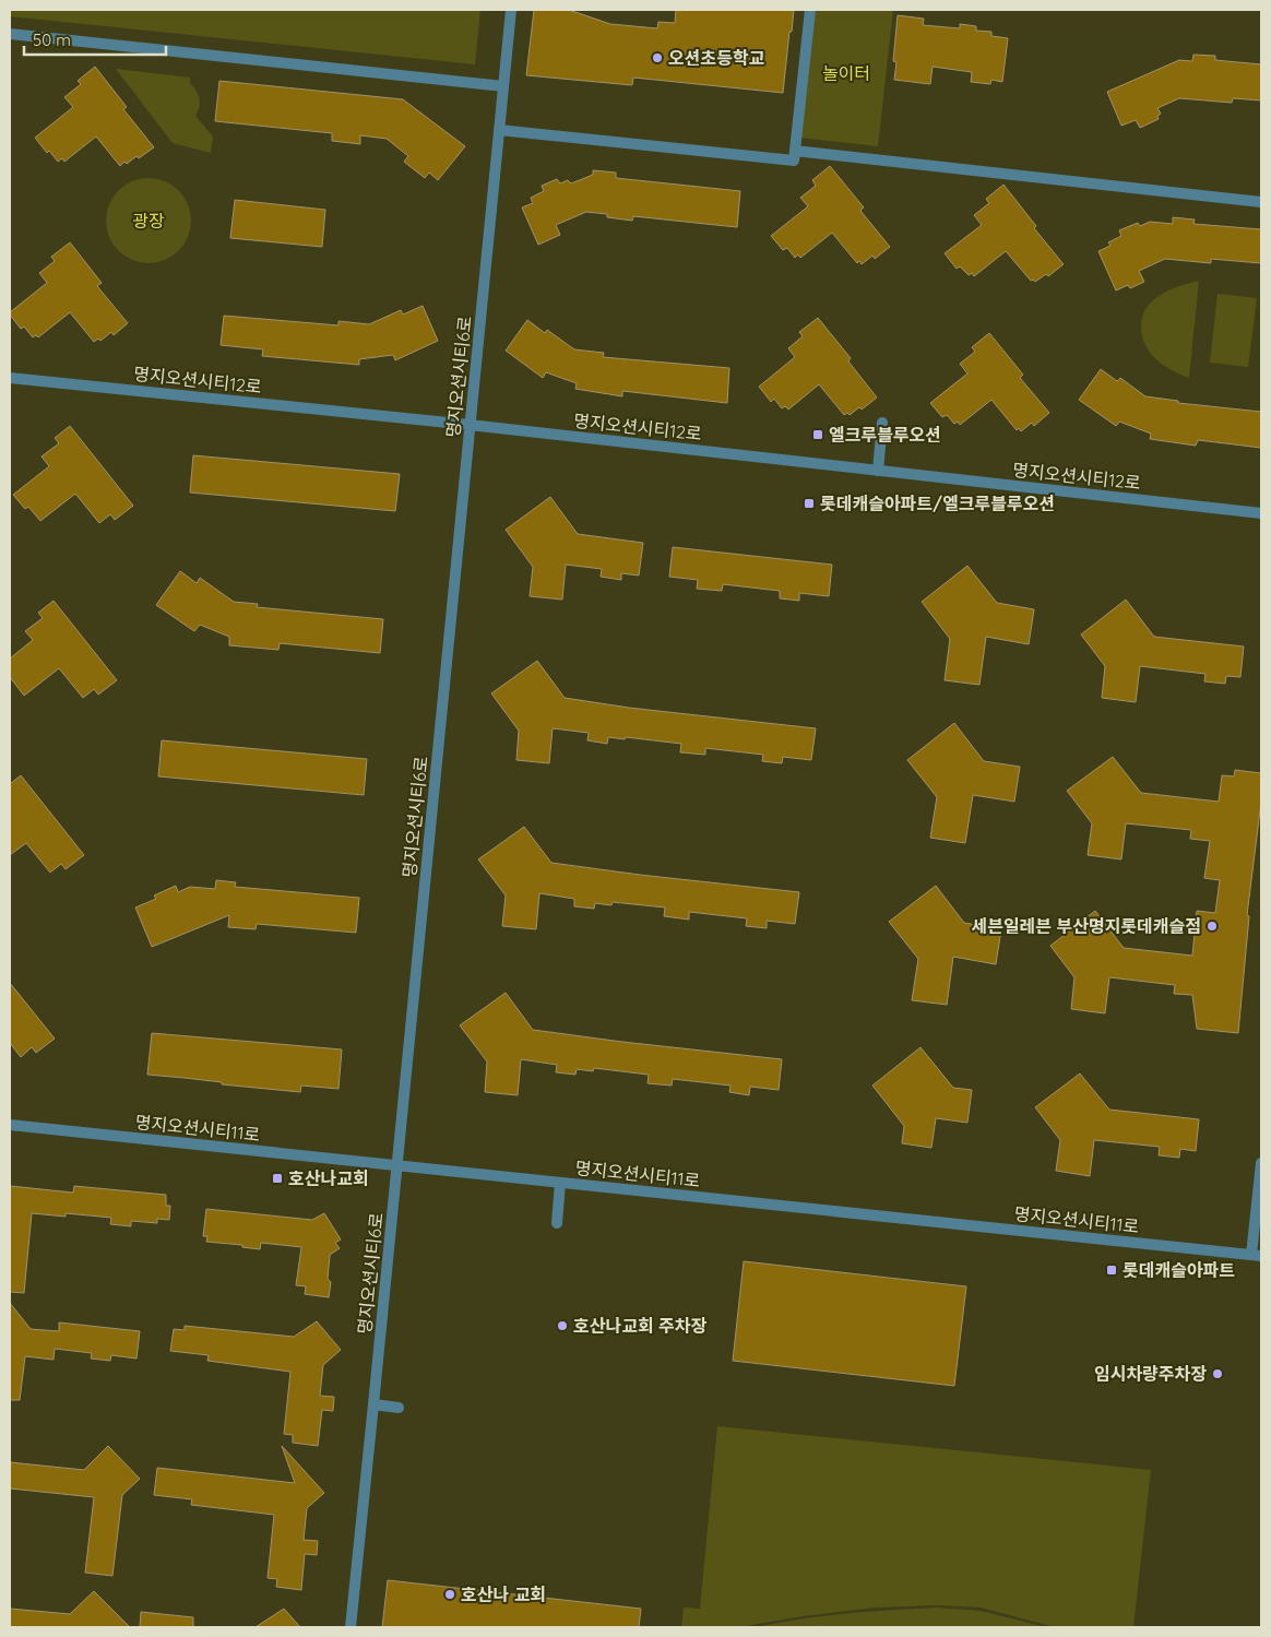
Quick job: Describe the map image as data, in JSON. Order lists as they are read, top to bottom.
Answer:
{
  "streets": {
    "street": ["명지오션시티6로", "명지오션시티12로", "명지오션시티11로"]
  },
  "crossings": [
    ["명지오션시티6로", "명지오션시티12로"],
    ["명지오션시티6로", "명지오션시티11로"]
  ],
  "parks": ["놀이터", "광장"],
  "places": {
    "other": [
      "오션초등학교",
      "세븐일레븐 부산명지롯데캐슬점",
      "호산나교회 주차장",
      "임시차량주차장",
      "호산나 교회"
    ],
    "transit": [
      "엘크루블루오션",
      "롯데캐슬아파트/엘크루블루오션",
      "호산나교회",
      "롯데캐슬아파트"
    ]
  },
  "scale_bar": "50 m"
}
